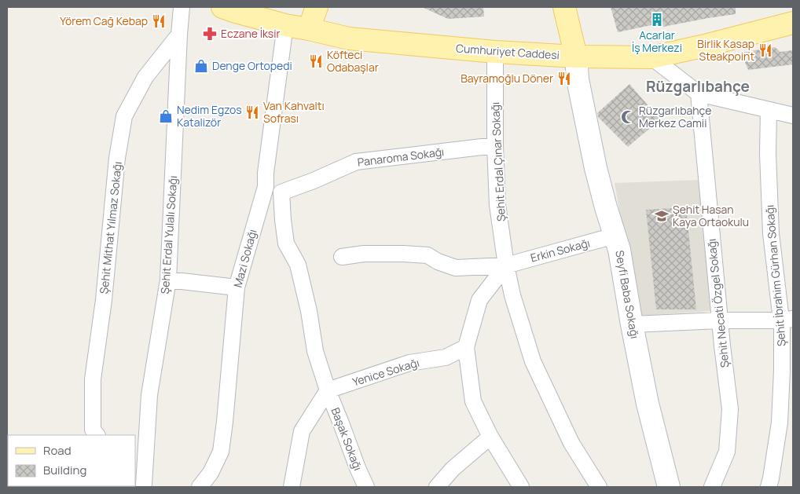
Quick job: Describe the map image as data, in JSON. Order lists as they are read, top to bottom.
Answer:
{
  "streets": {
    "main road": ["Cumhuriyet Caddesi"],
    "street": [
      "Panaroma Sokağı",
      "Şehit Erdal Çınar Sokağı",
      "Şehit Mithat Yılmaz Sokağı",
      "Şehit Erdal Yulalı Sokağı",
      "Erkin Sokağı",
      "Mazi Sokağı",
      "Şehit İbrahim Gürhan Sokağı",
      "Seyfi Baba Sokağı",
      "Şehit Necati Özgel Sokağı",
      "Yenice Sokağı",
      "Başak Sokağı"
    ]
  },
  "crossings": [
    ["Cumhuriyet Caddesi", "Şehit Erdal Çınar Sokağı"],
    ["Cumhuriyet Caddesi", "Mazi Sokağı"],
    ["Cumhuriyet Caddesi", "Seyfi Baba Sokağı"],
    ["Panaroma Sokağı", "Şehit Erdal Çınar Sokağı"],
    ["Şehit Erdal Çınar Sokağı", "Erkin Sokağı"],
    ["Şehit Mithat Yılmaz Sokağı", "Şehit Erdal Yulalı Sokağı"],
    ["Erkin Sokağı", "Seyfi Baba Sokağı"],
    ["Yenice Sokağı", "Başak Sokağı"]
  ],
  "districts": ["Rüzgarlıbahçe"],
  "places": {
    "building": ["Acarlar İş Merkezi"],
    "restaurant": [
      "Yörem Cağ Kebap",
      "Birlik Kasap Steakpoint",
      "Köfteci Odabaşlar",
      "Bayramoğlu Döner",
      "Van Kahvaltı Sofrası"
    ],
    "pharmacy": ["Eczane İksir"],
    "shop": ["Denge Ortopedi", "Nedim Egzos Katalizör"],
    "mosque": ["Rüzgarlıbahçe Merkez Camii"],
    "school or university": ["Şehit Hasan Kaya Ortaokulu"]
  },
  "legend": ["Road", "Building"]
}
